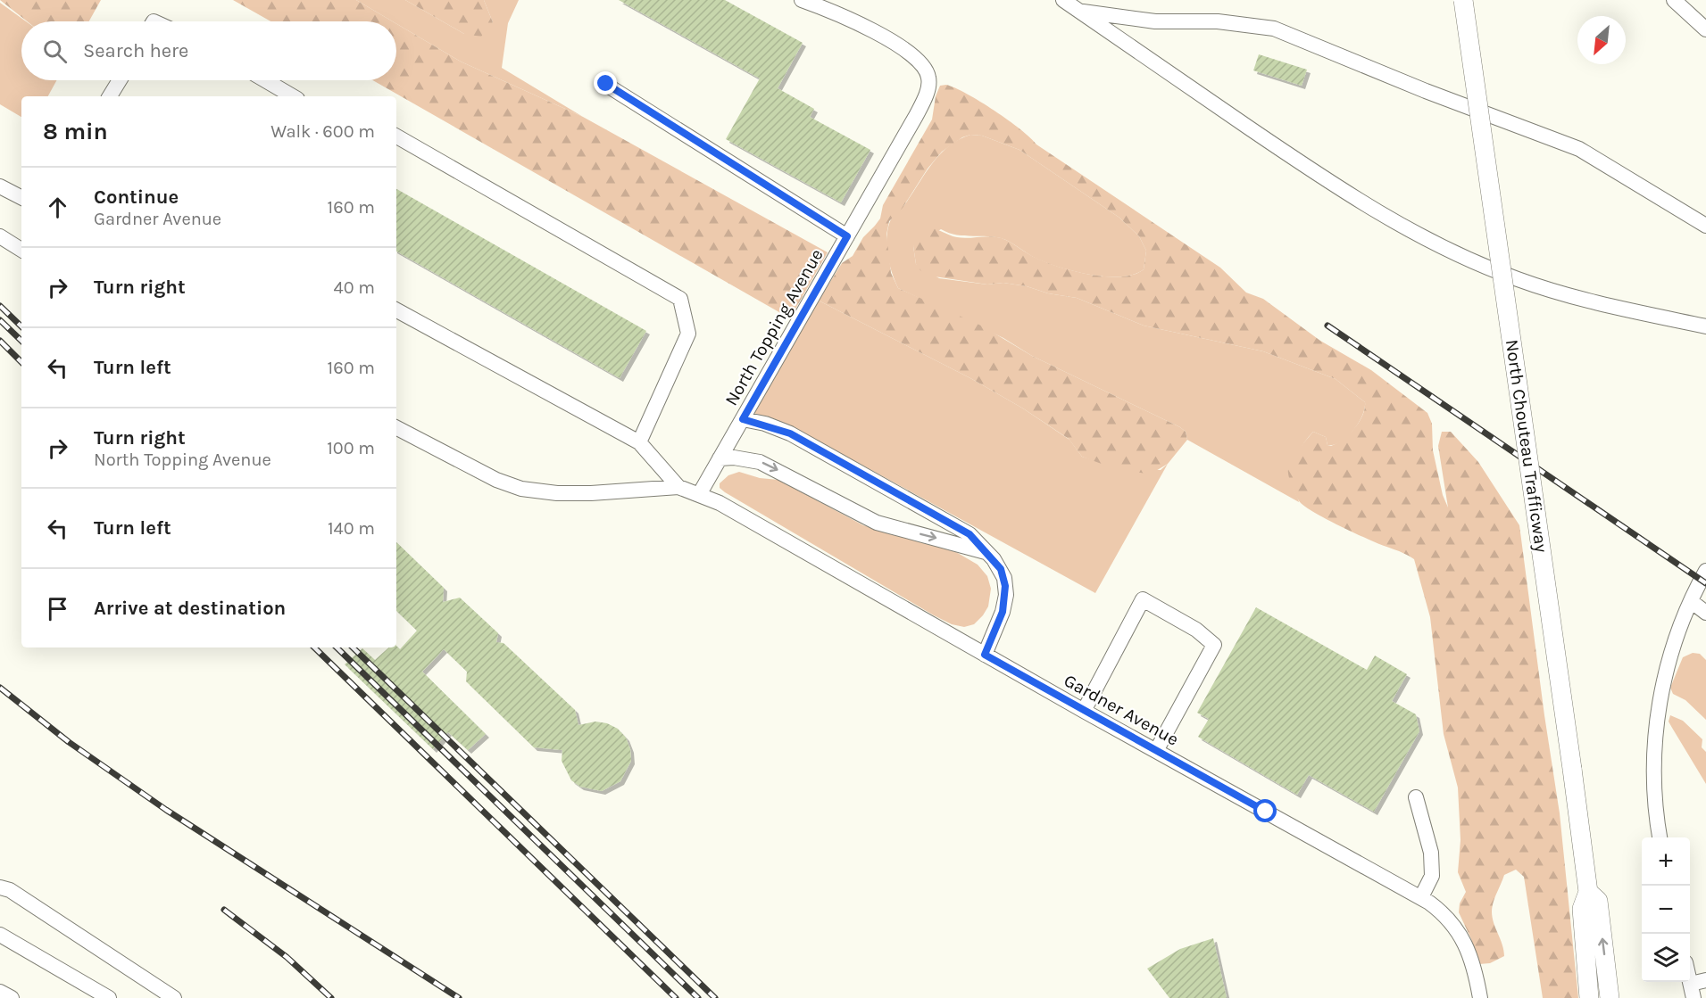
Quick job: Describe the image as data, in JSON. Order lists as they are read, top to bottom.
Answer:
{
  "streets": {
    "main road": ["North Chouteau Trafficway"],
    "street": ["North Topping Avenue", "Gardner Avenue"]
  },
  "crossings": [
    ["North Topping Avenue", "Gardner Avenue"]
  ],
  "north": "bottom left",
  "page": {
    "search": "Search here",
    "heading": ["8 min", "Walk · 600 m"],
    "list": [
      ["Continue", "Gardner Avenue", "160 m"],
      ["Turn right", "40 m"],
      ["Turn left", "160 m"],
      ["Turn right", "North Topping Avenue", "100 m"],
      ["Turn left", "140 m"],
      "Arrive at destination"
    ],
    "map_buttons": ["+", "−"]
  }
}
